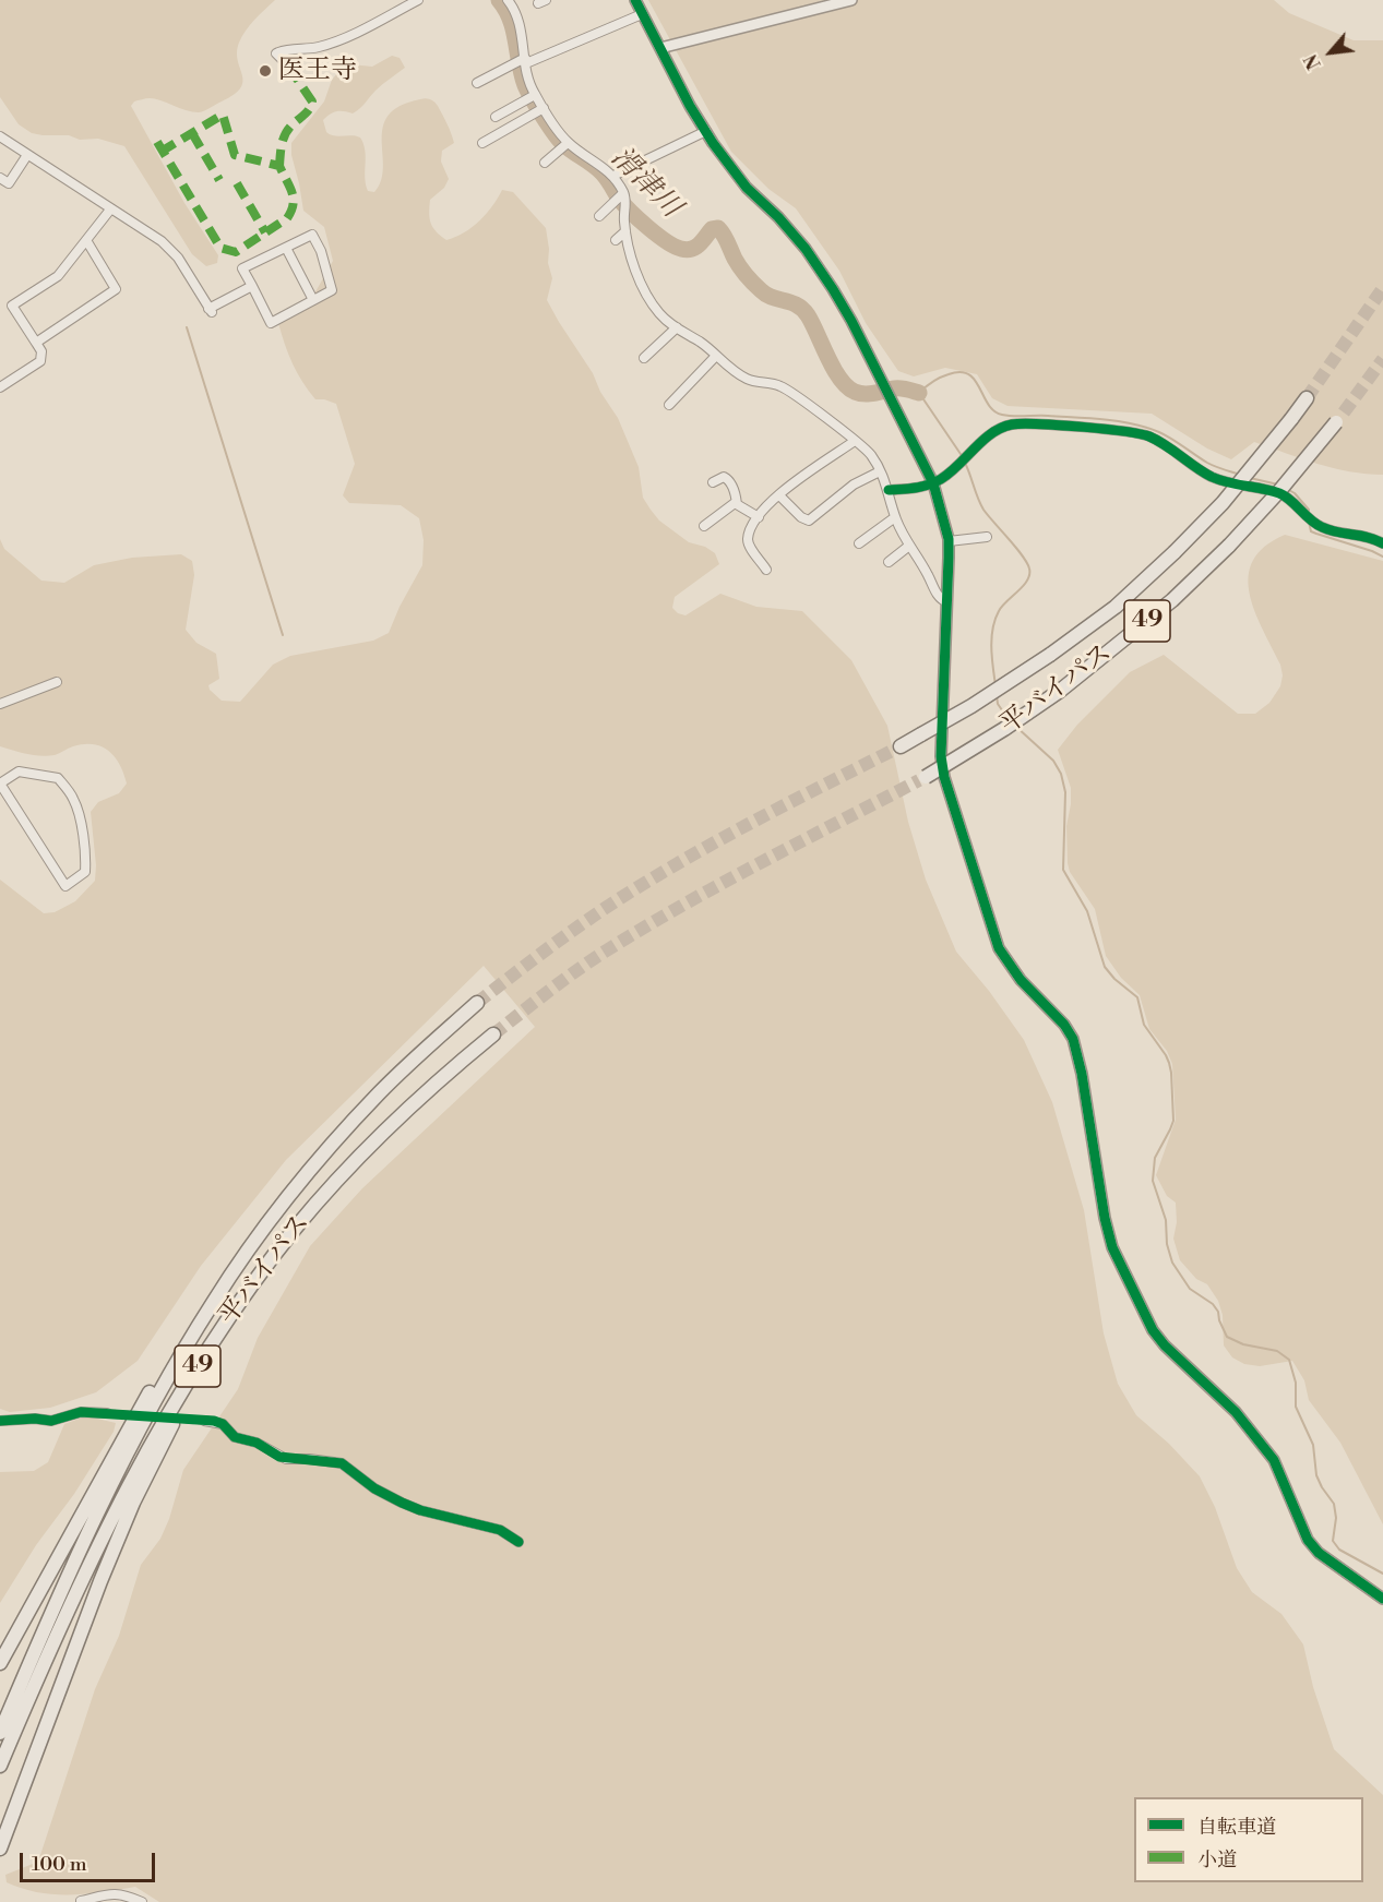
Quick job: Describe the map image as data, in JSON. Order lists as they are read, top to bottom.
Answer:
{
  "streets": {
    "highway": ["49", "平バイパス"]
  },
  "water": ["滑津川"],
  "places": ["医王寺"],
  "legend": ["自転車道", "小道"],
  "scale_bar": "100 m",
  "north": "bottom left"
}
